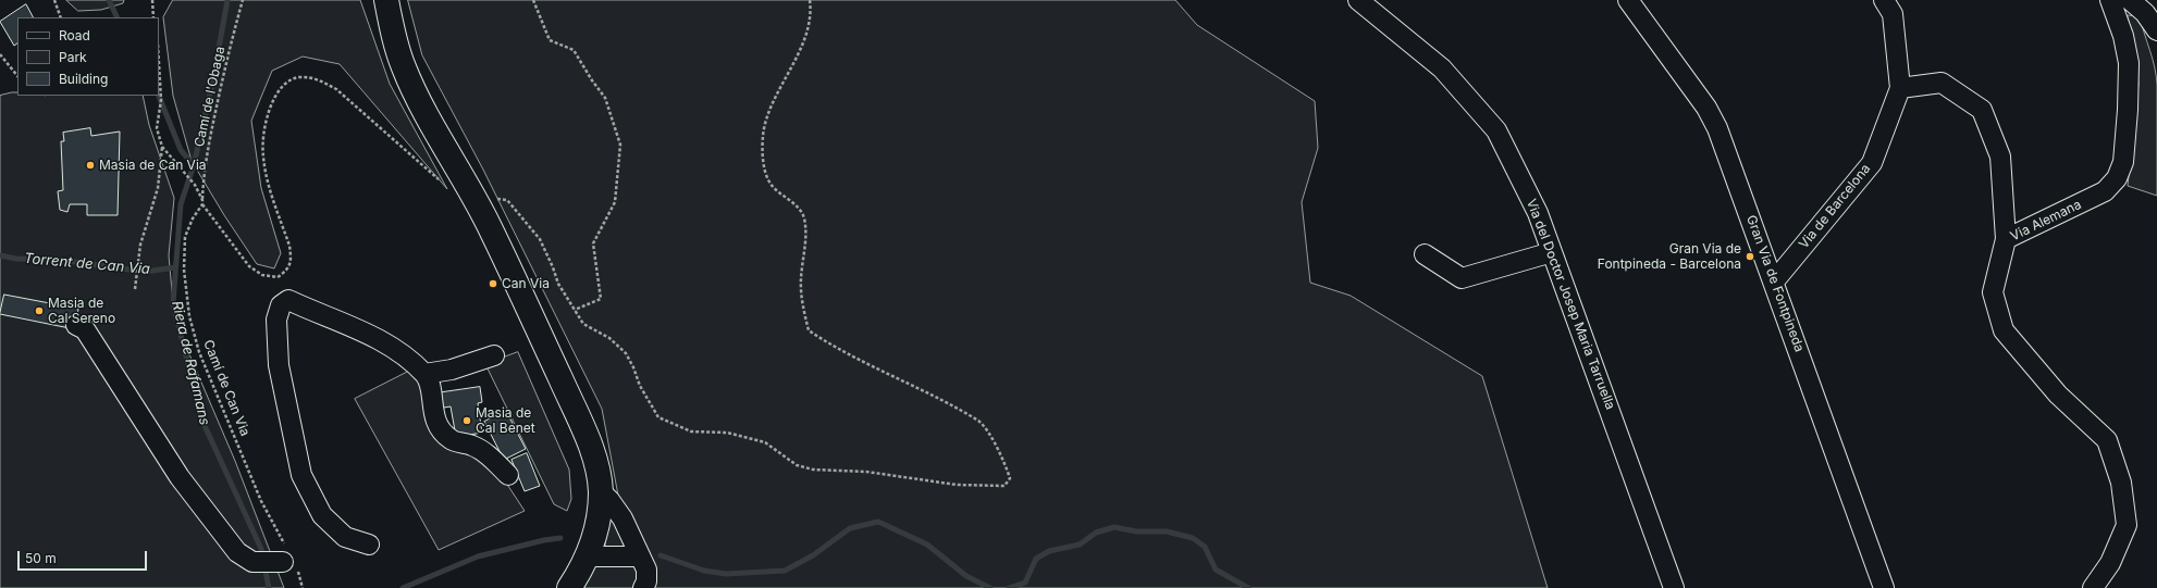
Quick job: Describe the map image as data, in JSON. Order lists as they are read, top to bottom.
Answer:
{
  "streets": {
    "street": [
      "Via de Barcelona",
      "Via Alemana",
      "Gran Via de Fontpineda",
      "Via del Doctor Josep Maria Tarruella"
    ],
    "path": ["Camí de l'Obaga", "Camí de Can Via"]
  },
  "crossings": [
    ["Via de Barcelona", "Gran Via de Fontpineda"]
  ],
  "water": ["Torrent de Can Via", "Riera de Rafamans"],
  "places": [
    "Masia de Can Via",
    "Gran Via de Fontpineda - Barcelona",
    "Can Via",
    "Masia de Cal Sereno",
    "Masia de Cal Benet"
  ],
  "legend": ["Road", "Park", "Building"],
  "scale_bar": "50 m"
}
